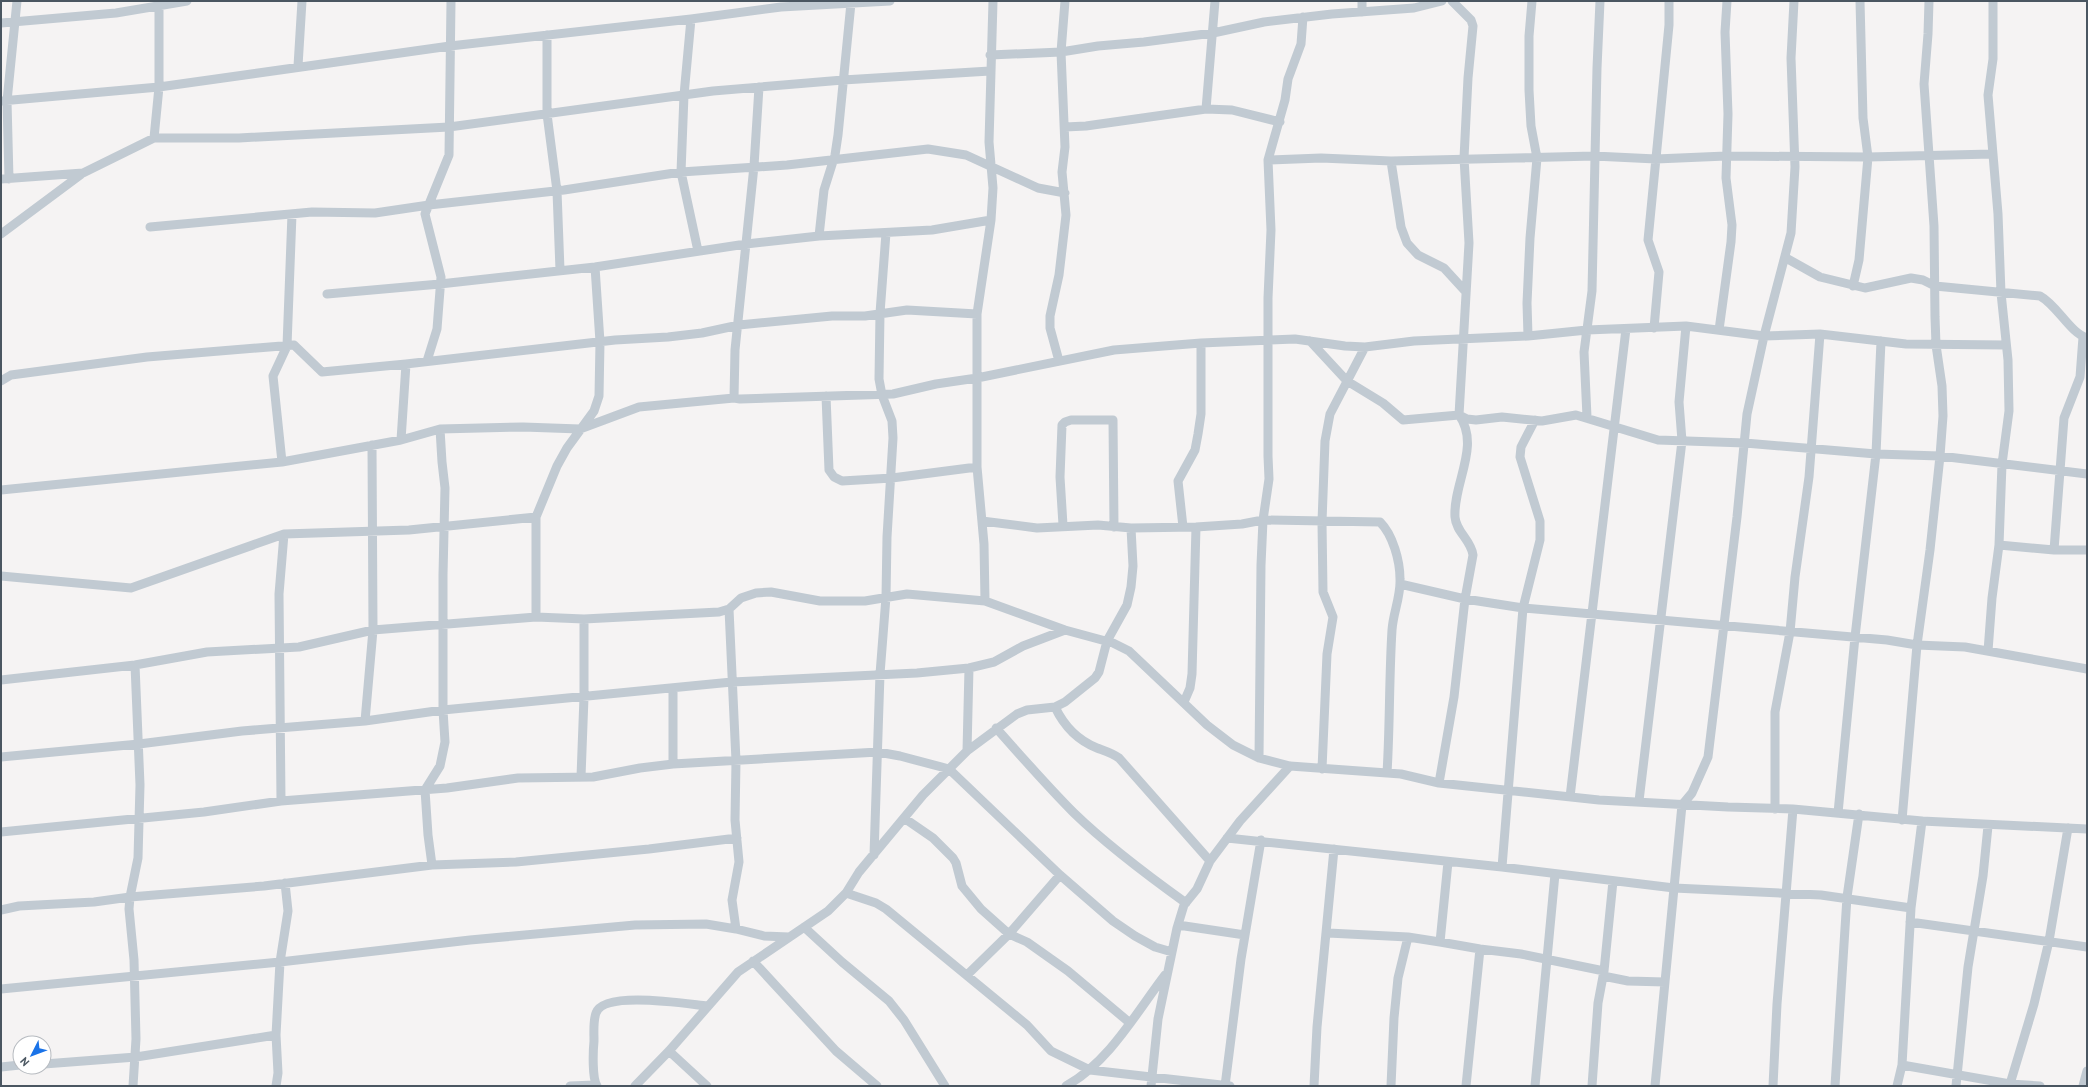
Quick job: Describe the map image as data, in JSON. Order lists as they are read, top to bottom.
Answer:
{
  "north": "bottom left"
}
